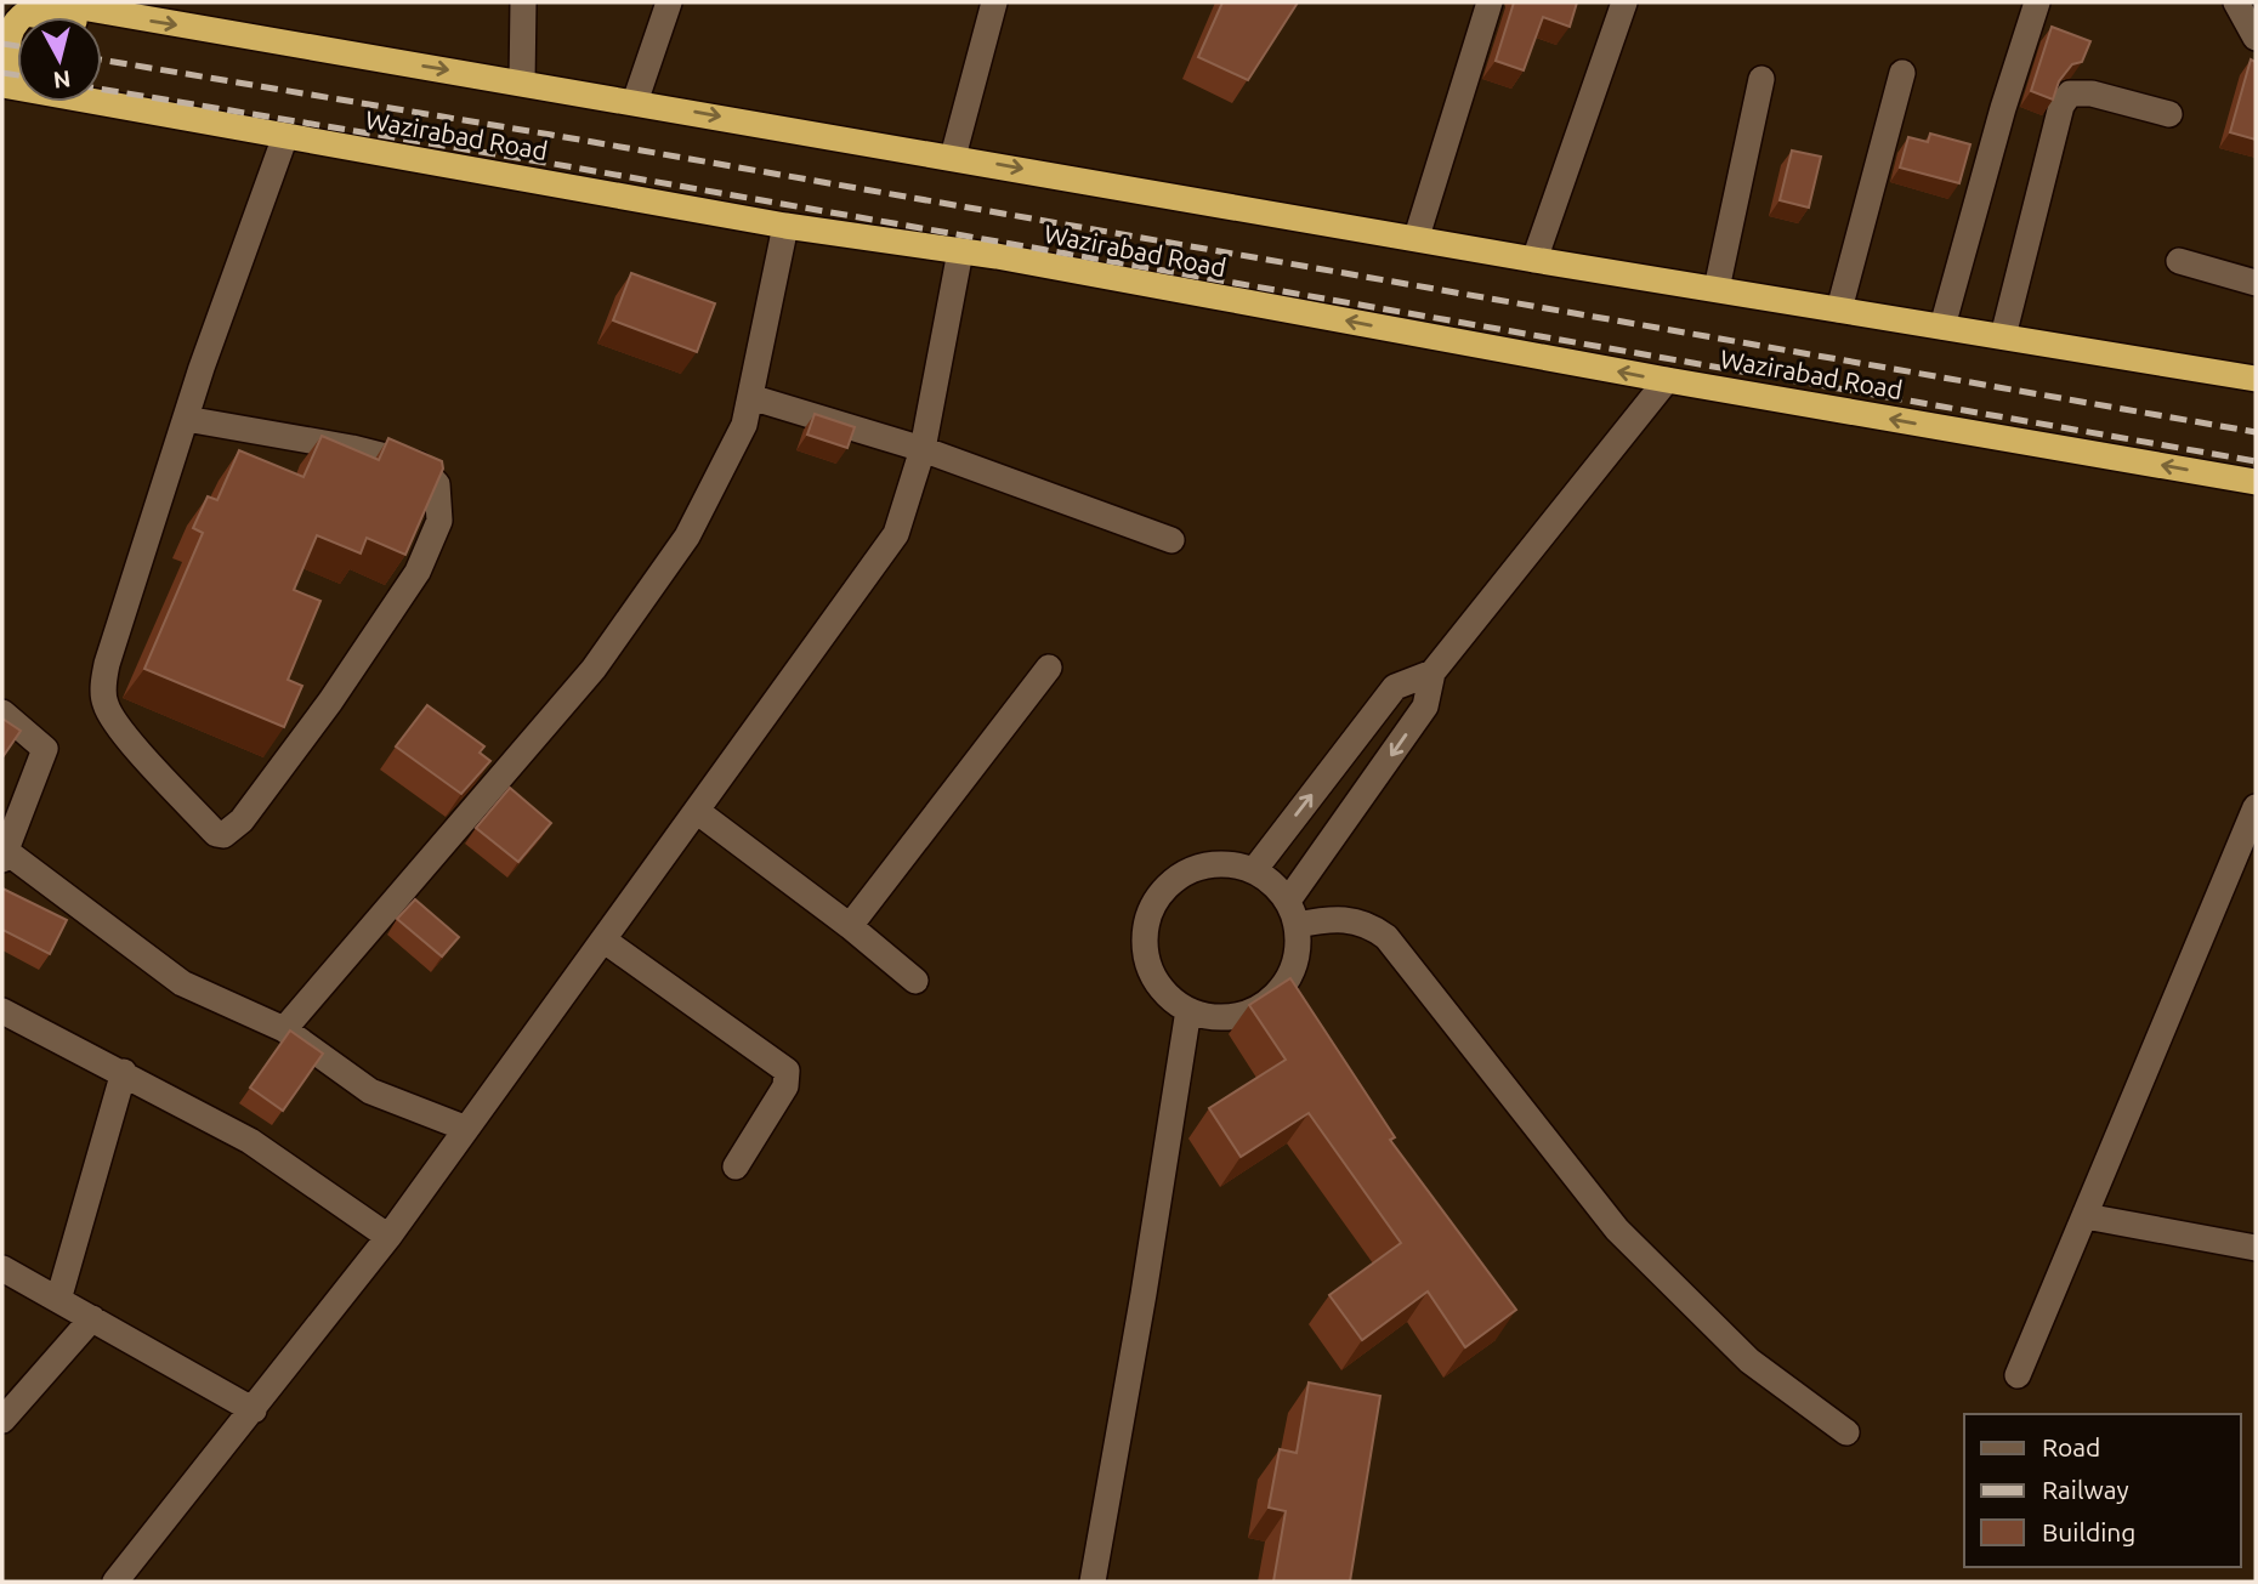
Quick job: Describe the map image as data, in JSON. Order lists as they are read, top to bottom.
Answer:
{
  "streets": {
    "highway": ["Wazirabad Road"]
  },
  "legend": ["Road", "Railway", "Building"],
  "north": "bottom"
}
